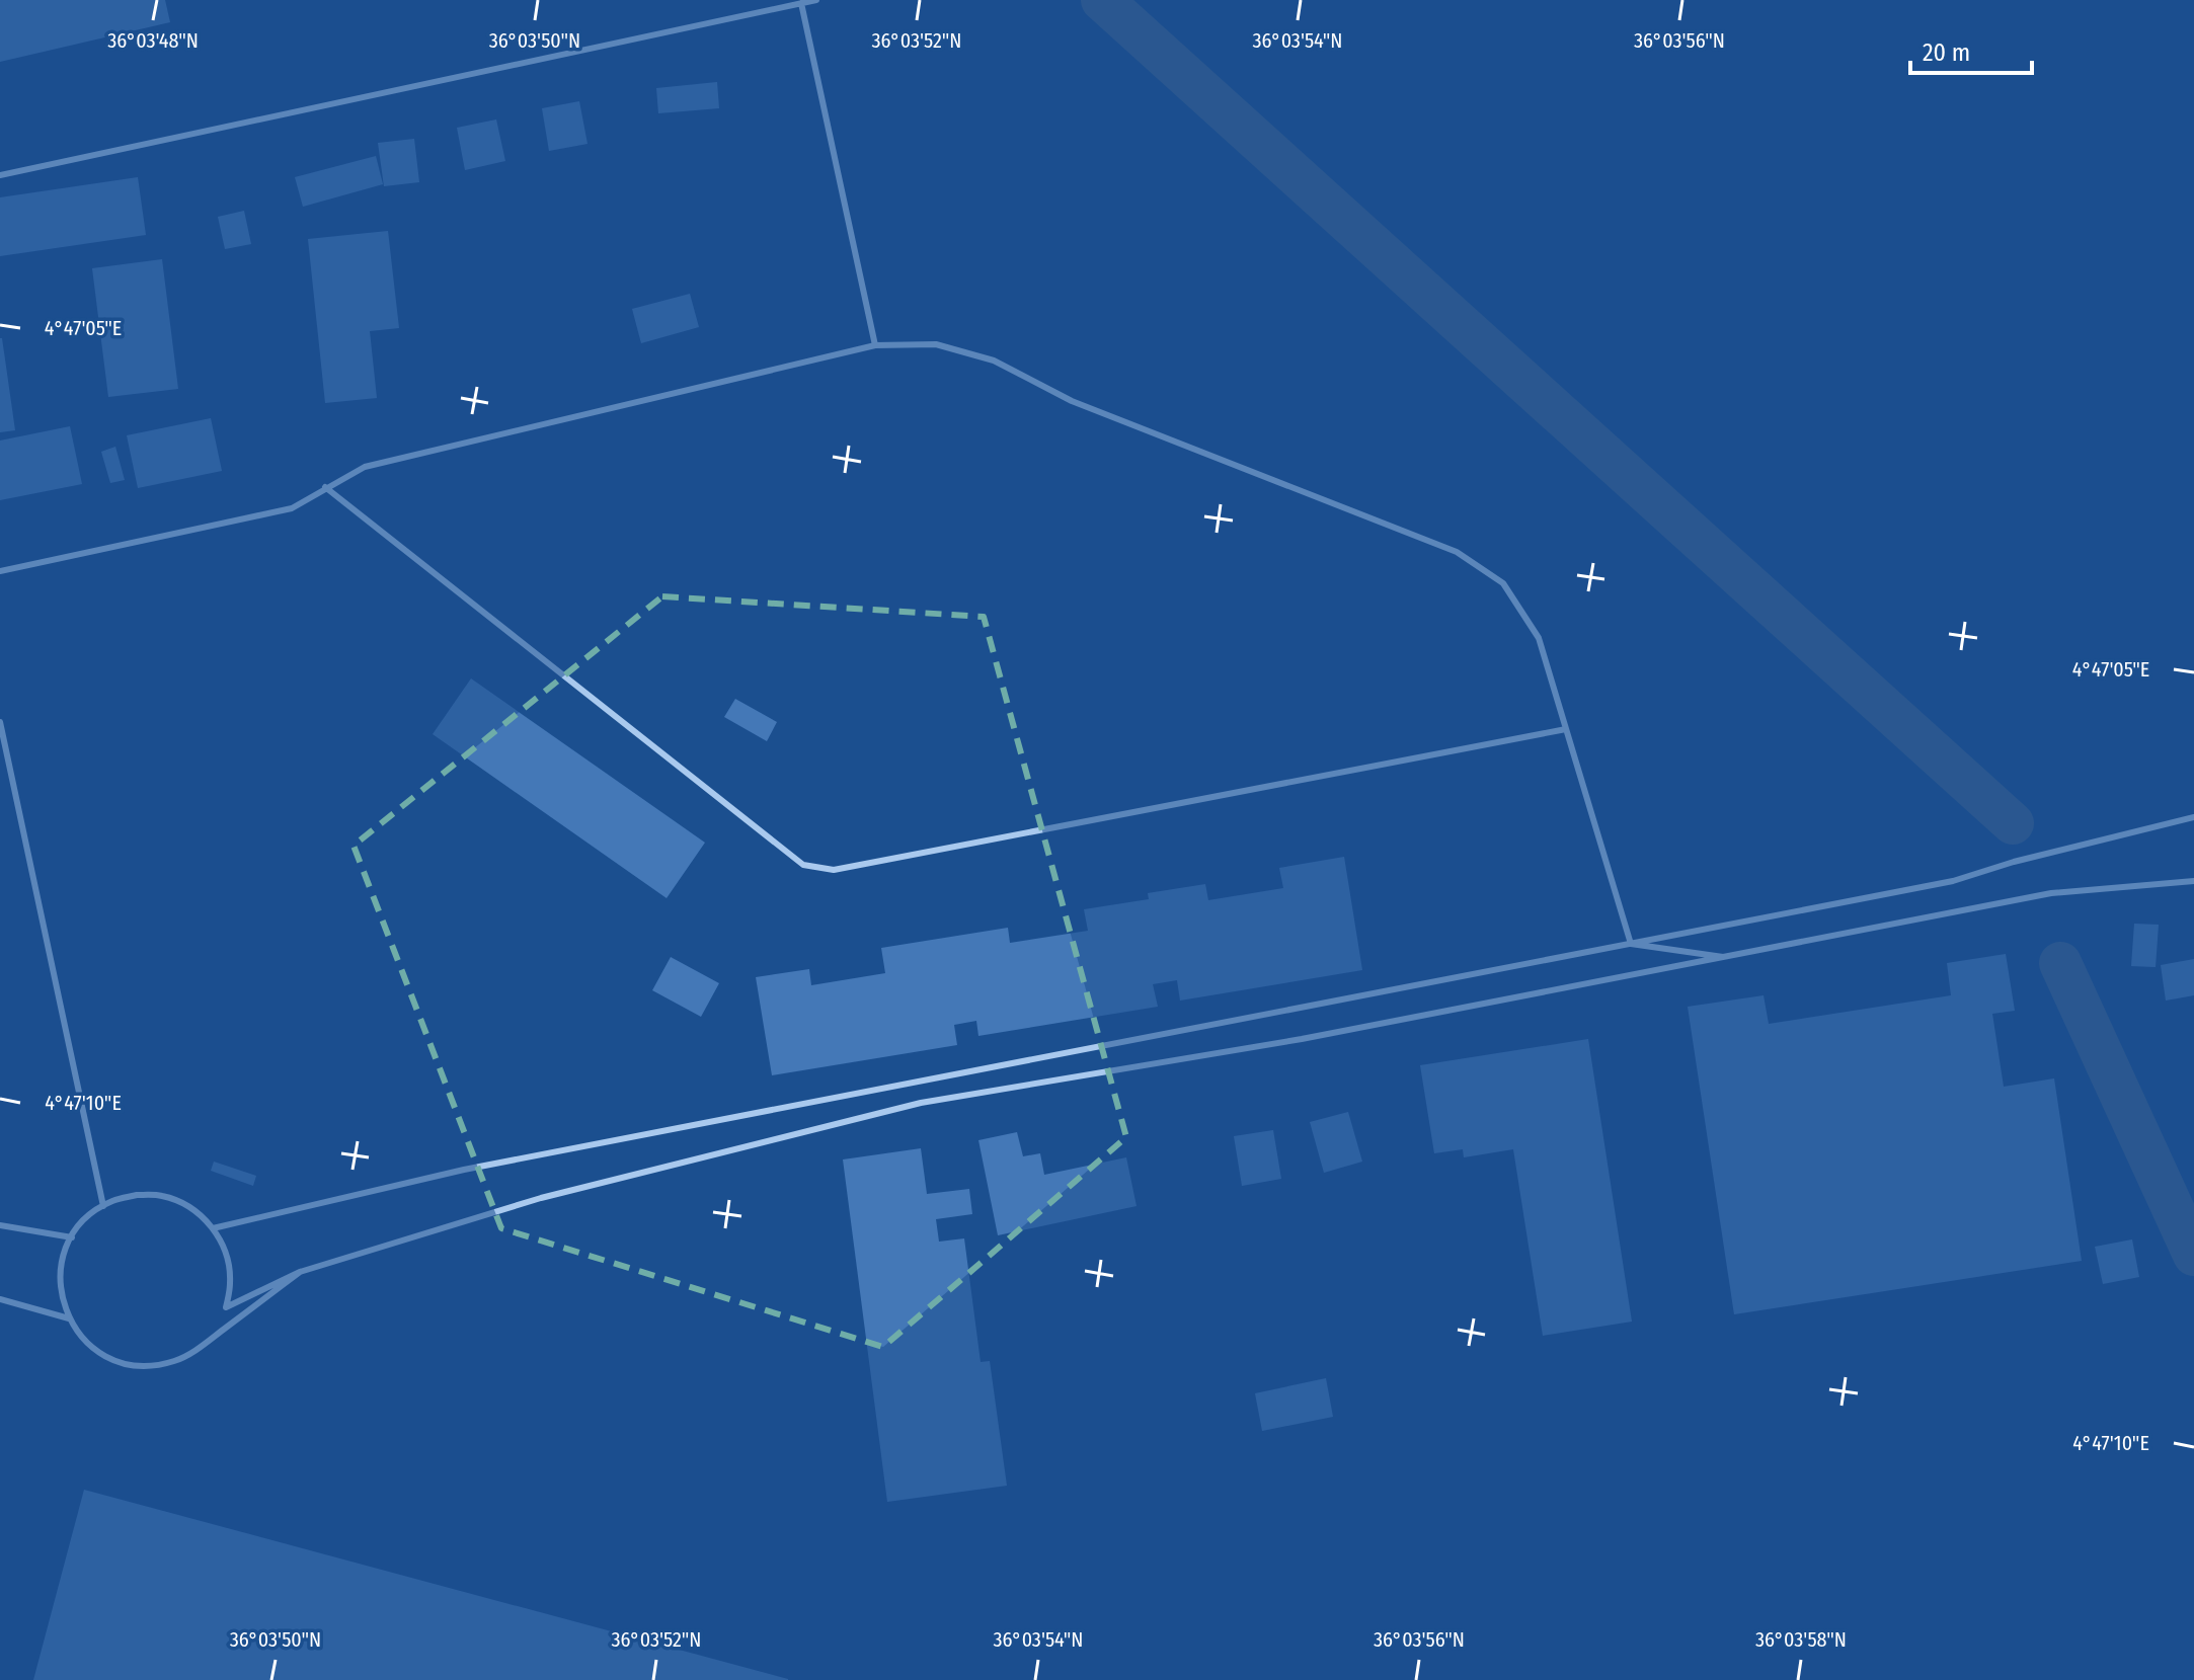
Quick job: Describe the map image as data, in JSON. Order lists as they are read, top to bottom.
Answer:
{
  "scale_bar": "20 m",
  "coordinates": [
    "36°03'48\"N",
    "36°03'50\"N",
    "36°03'52\"N",
    "36°03'54\"N",
    "36°03'56\"N",
    "4°47'05\"E",
    "4°47'10\"E",
    "36°03'58\"N"
  ]
}
